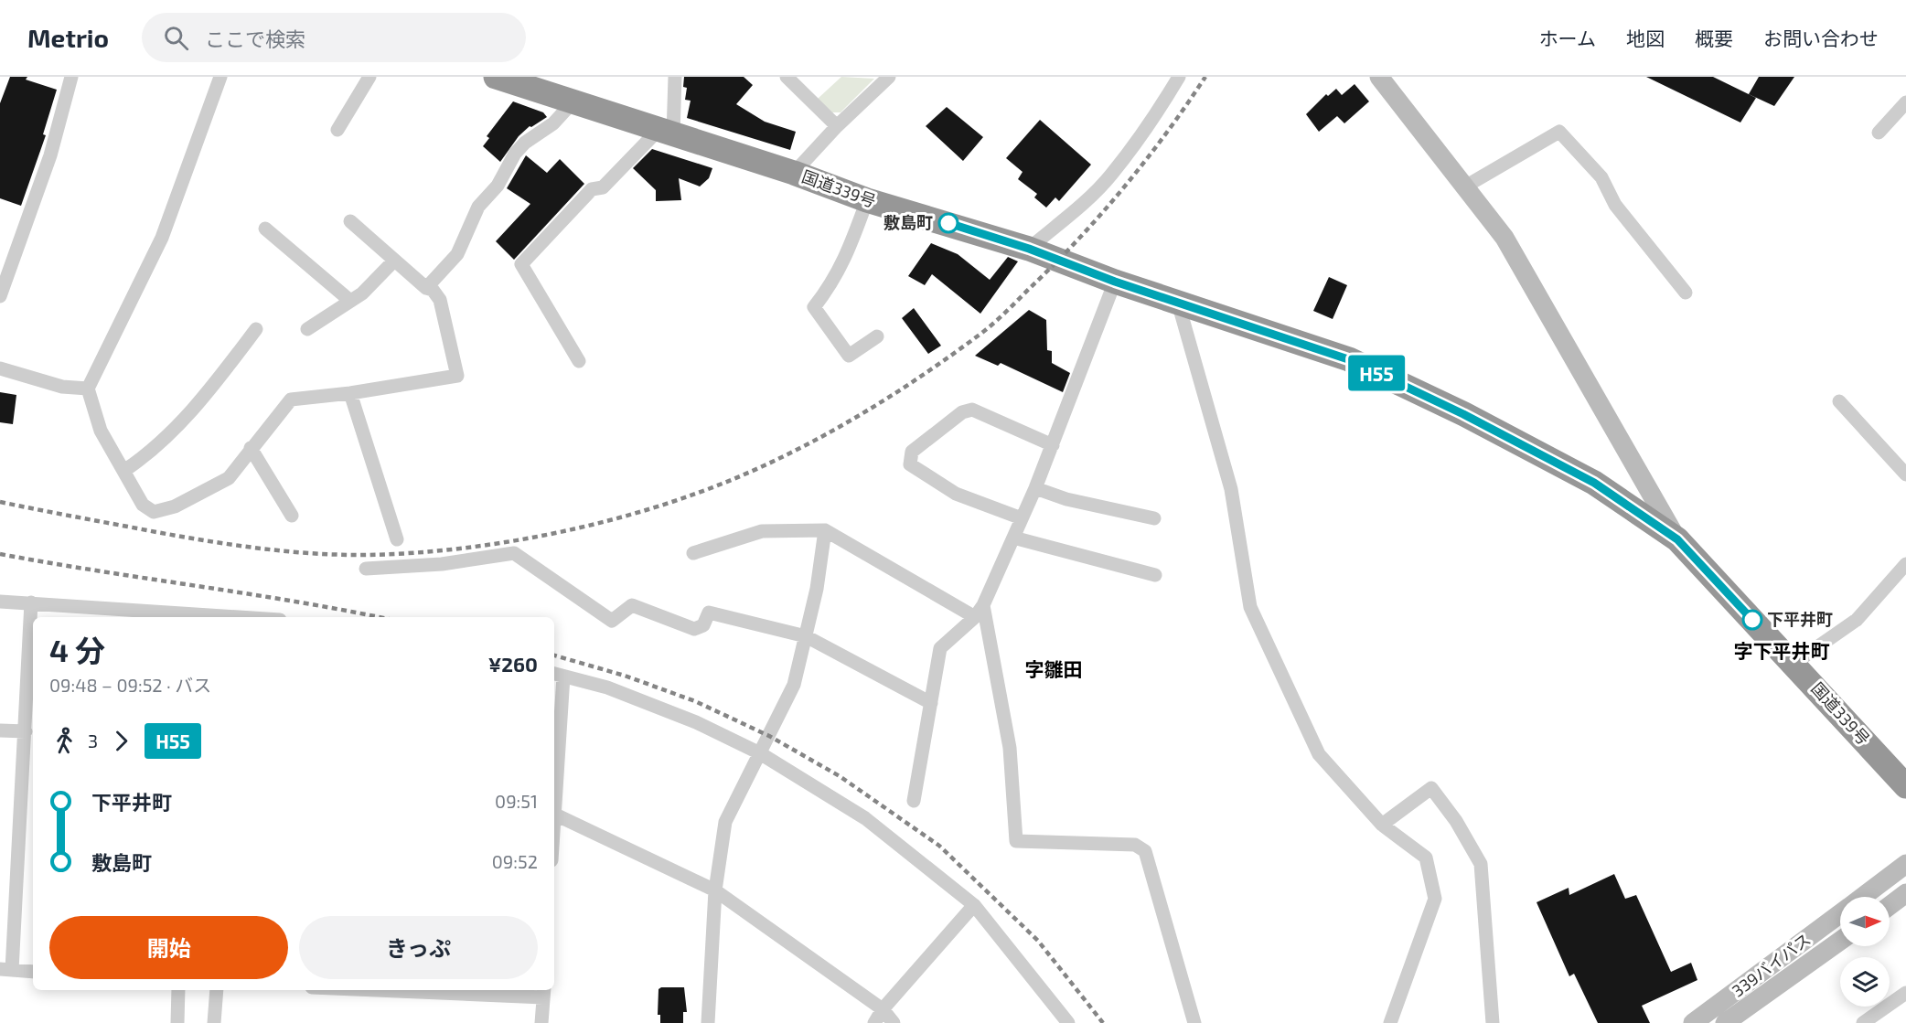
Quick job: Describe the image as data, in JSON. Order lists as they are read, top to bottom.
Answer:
{
  "streets": {
    "highway": ["国道339号"],
    "street": ["339バイパス"]
  },
  "districts": ["字下平井町", "字雛田"],
  "places": ["敷島町", "下平井町"],
  "lines": ["bus line H55"],
  "north": "right",
  "page": {
    "header": "Metrio",
    "search": "ここで検索",
    "nav": [
      "ホーム",
      "地図",
      "概要",
      "お問い合わせ"
    ],
    "on_map": "H55",
    "heading": ["4 分", "09:48 – 09:52 · バス", "¥260"],
    "legs": ["3", "H55"],
    "list": [
      {
        "name": "下平井町",
        "value": "09:51"
      },
      {
        "name": "敷島町",
        "value": "09:52"
      }
    ],
    "buttons": ["開始", "きっぷ"]
  }
}
